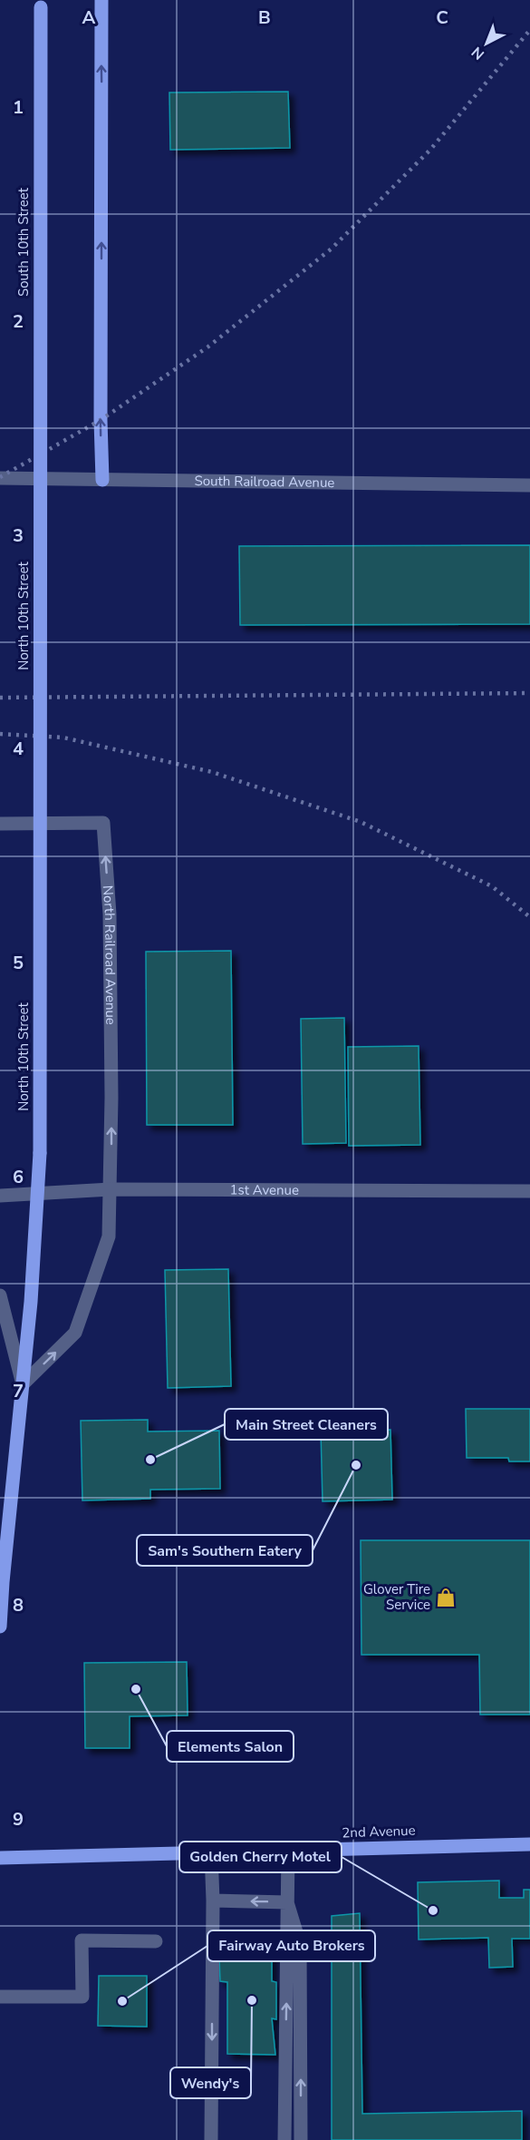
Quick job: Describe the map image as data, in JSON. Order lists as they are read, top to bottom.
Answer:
{
  "streets": {
    "main road": ["South 10th Street", "North 10th Street", "2nd Avenue"],
    "street": ["South Railroad Avenue", "North Railroad Avenue", "1st Avenue"]
  },
  "crossings": [
    ["South 10th Street", "North 10th Street"],
    ["North 10th Street", "North Railroad Avenue"],
    ["North 10th Street", "1st Avenue"],
    ["North Railroad Avenue", "1st Avenue"]
  ],
  "one_way": ["North Railroad Avenue"],
  "places": {
    "other": [
      "Main Street Cleaners",
      "Sam's Southern Eatery",
      "Elements Salon",
      "Golden Cherry Motel",
      "Wendy's",
      "Fairway Auto Brokers"
    ],
    "shop": ["Glover Tire Service"]
  },
  "north": "bottom left",
  "grid": {
    "columns": ["A", "B", "C"],
    "rows": [
      "1",
      "2",
      "3",
      "4",
      "5",
      "6",
      "7",
      "8",
      "9"
    ]
  }
}
